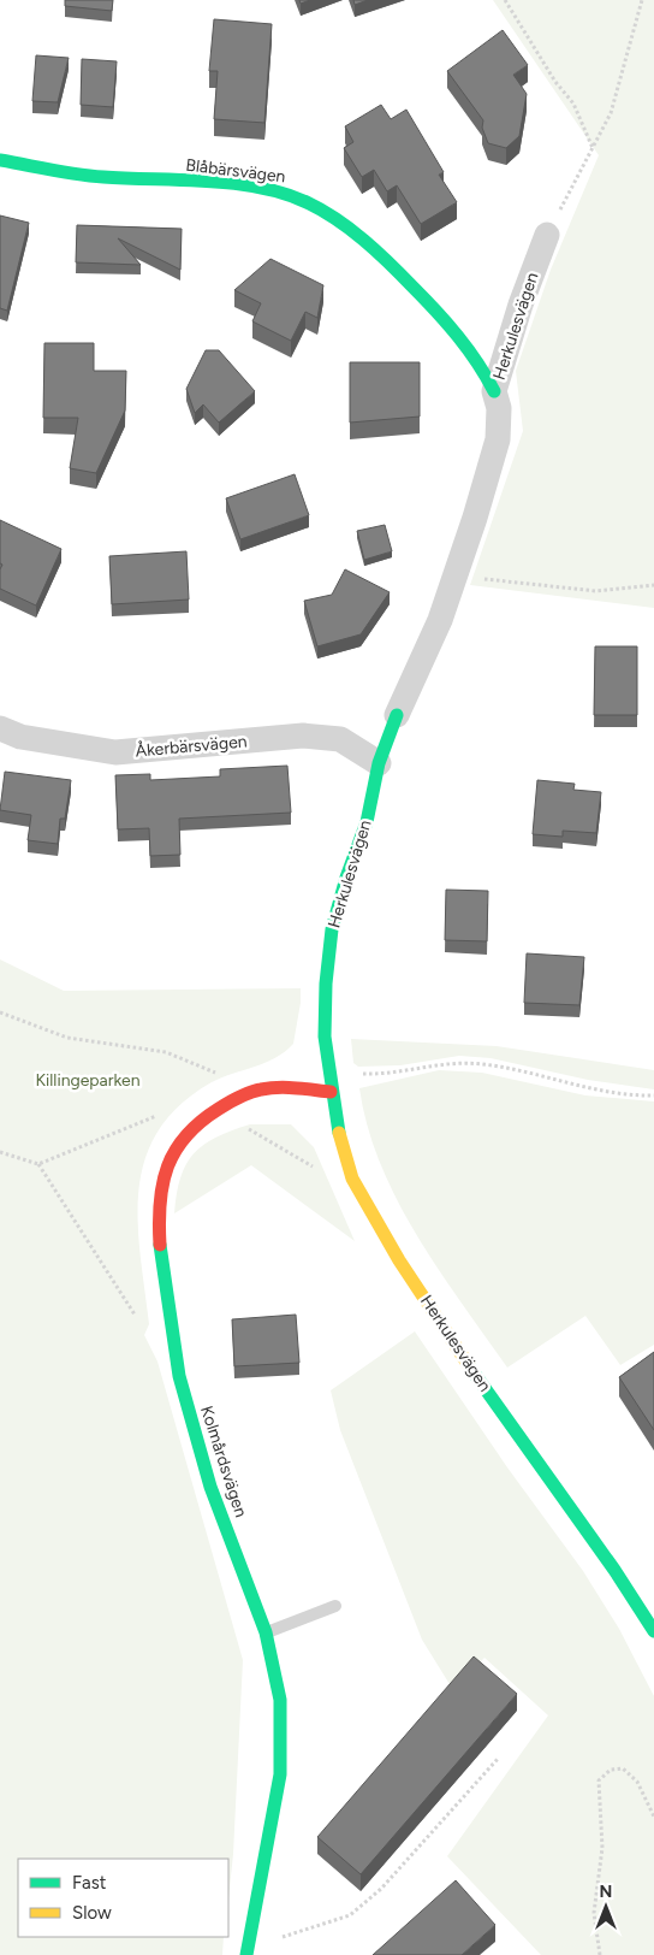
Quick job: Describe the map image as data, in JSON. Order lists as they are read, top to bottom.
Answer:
{
  "streets": {
    "street": [
      "Blåbärsvägen",
      "Herkulesvägen",
      "Åkerbärsvägen",
      "Kolmårdsvägen"
    ]
  },
  "crossings": [
    ["Blåbärsvägen", "Herkulesvägen"],
    ["Herkulesvägen", "Åkerbärsvägen"],
    ["Herkulesvägen", "Kolmårdsvägen"]
  ],
  "parks": ["Killingeparken"],
  "legend": ["Fast", "Slow"],
  "north": "top"
}
